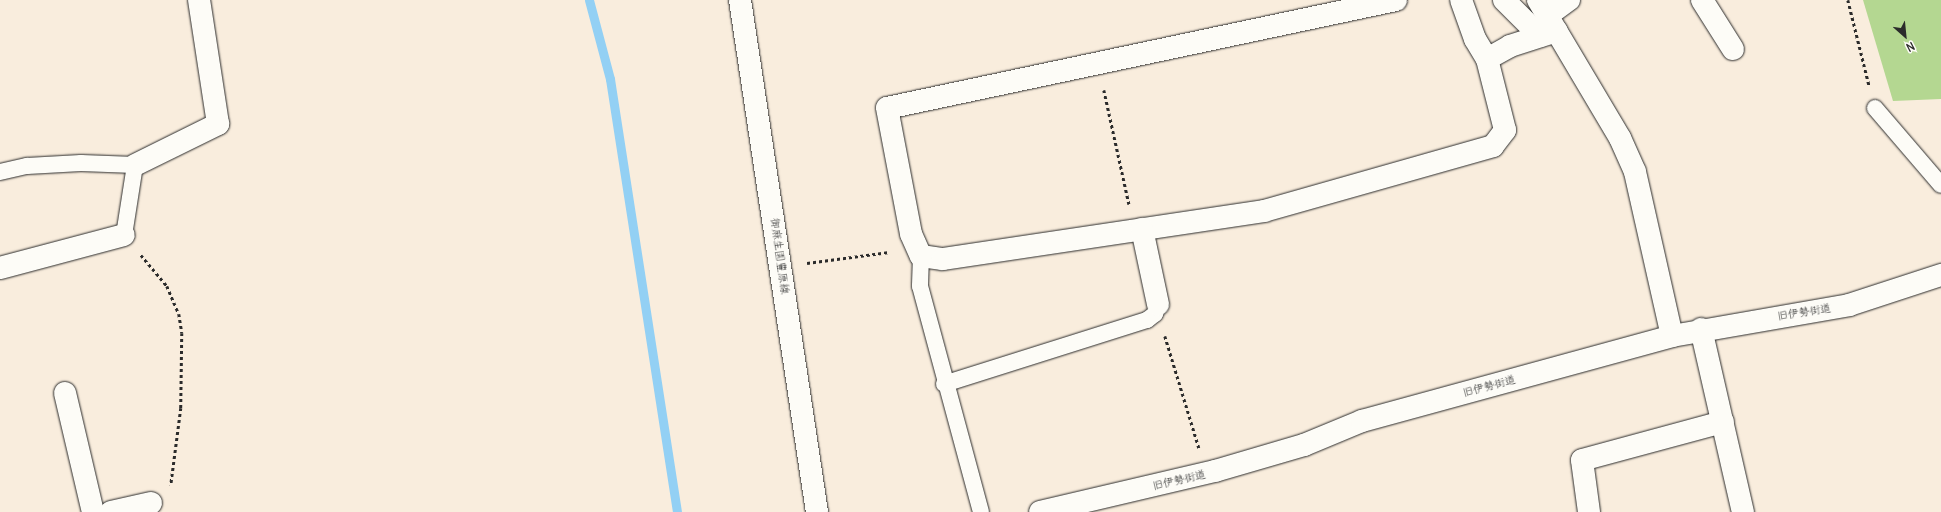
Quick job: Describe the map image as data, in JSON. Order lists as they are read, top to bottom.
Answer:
{
  "streets": {
    "street": ["御麻生園豊原線", "旧伊勢街道"]
  },
  "north": "bottom right"
}
